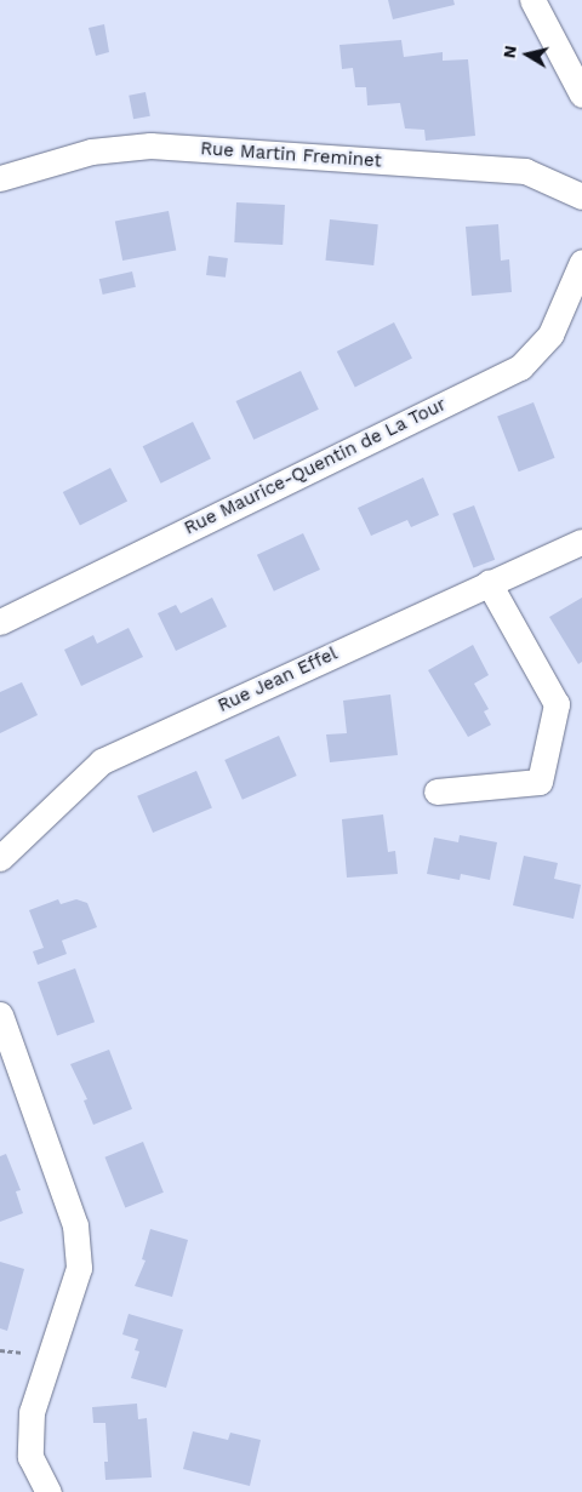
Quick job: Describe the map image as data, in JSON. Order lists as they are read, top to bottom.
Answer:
{
  "streets": {
    "street": ["Rue Martin Freminet", "Rue Maurice-Quentin de La Tour", "Rue Jean Effel"]
  },
  "north": "left"
}
